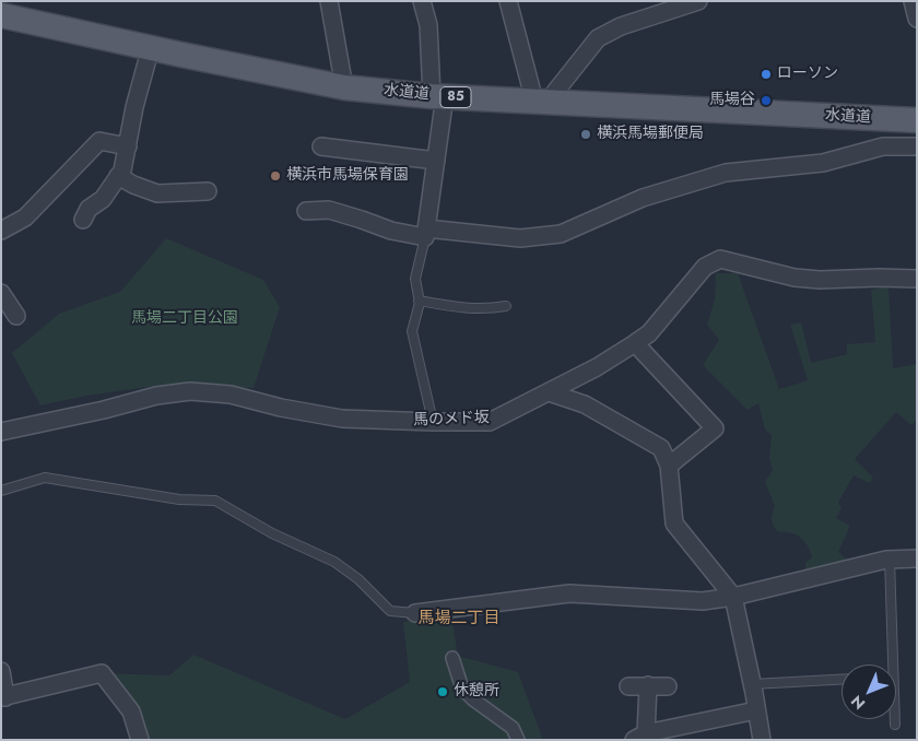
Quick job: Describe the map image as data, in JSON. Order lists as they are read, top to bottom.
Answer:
{
  "streets": {
    "main road": ["水道道", "85"],
    "street": ["馬のメド坂"]
  },
  "districts": ["馬場二丁目"],
  "parks": ["馬場二丁目公園"],
  "places": [
    "ローソン",
    "馬場谷",
    "横浜馬場郵便局",
    "横浜市馬場保育園",
    "休憩所"
  ],
  "north": "bottom left"
}
